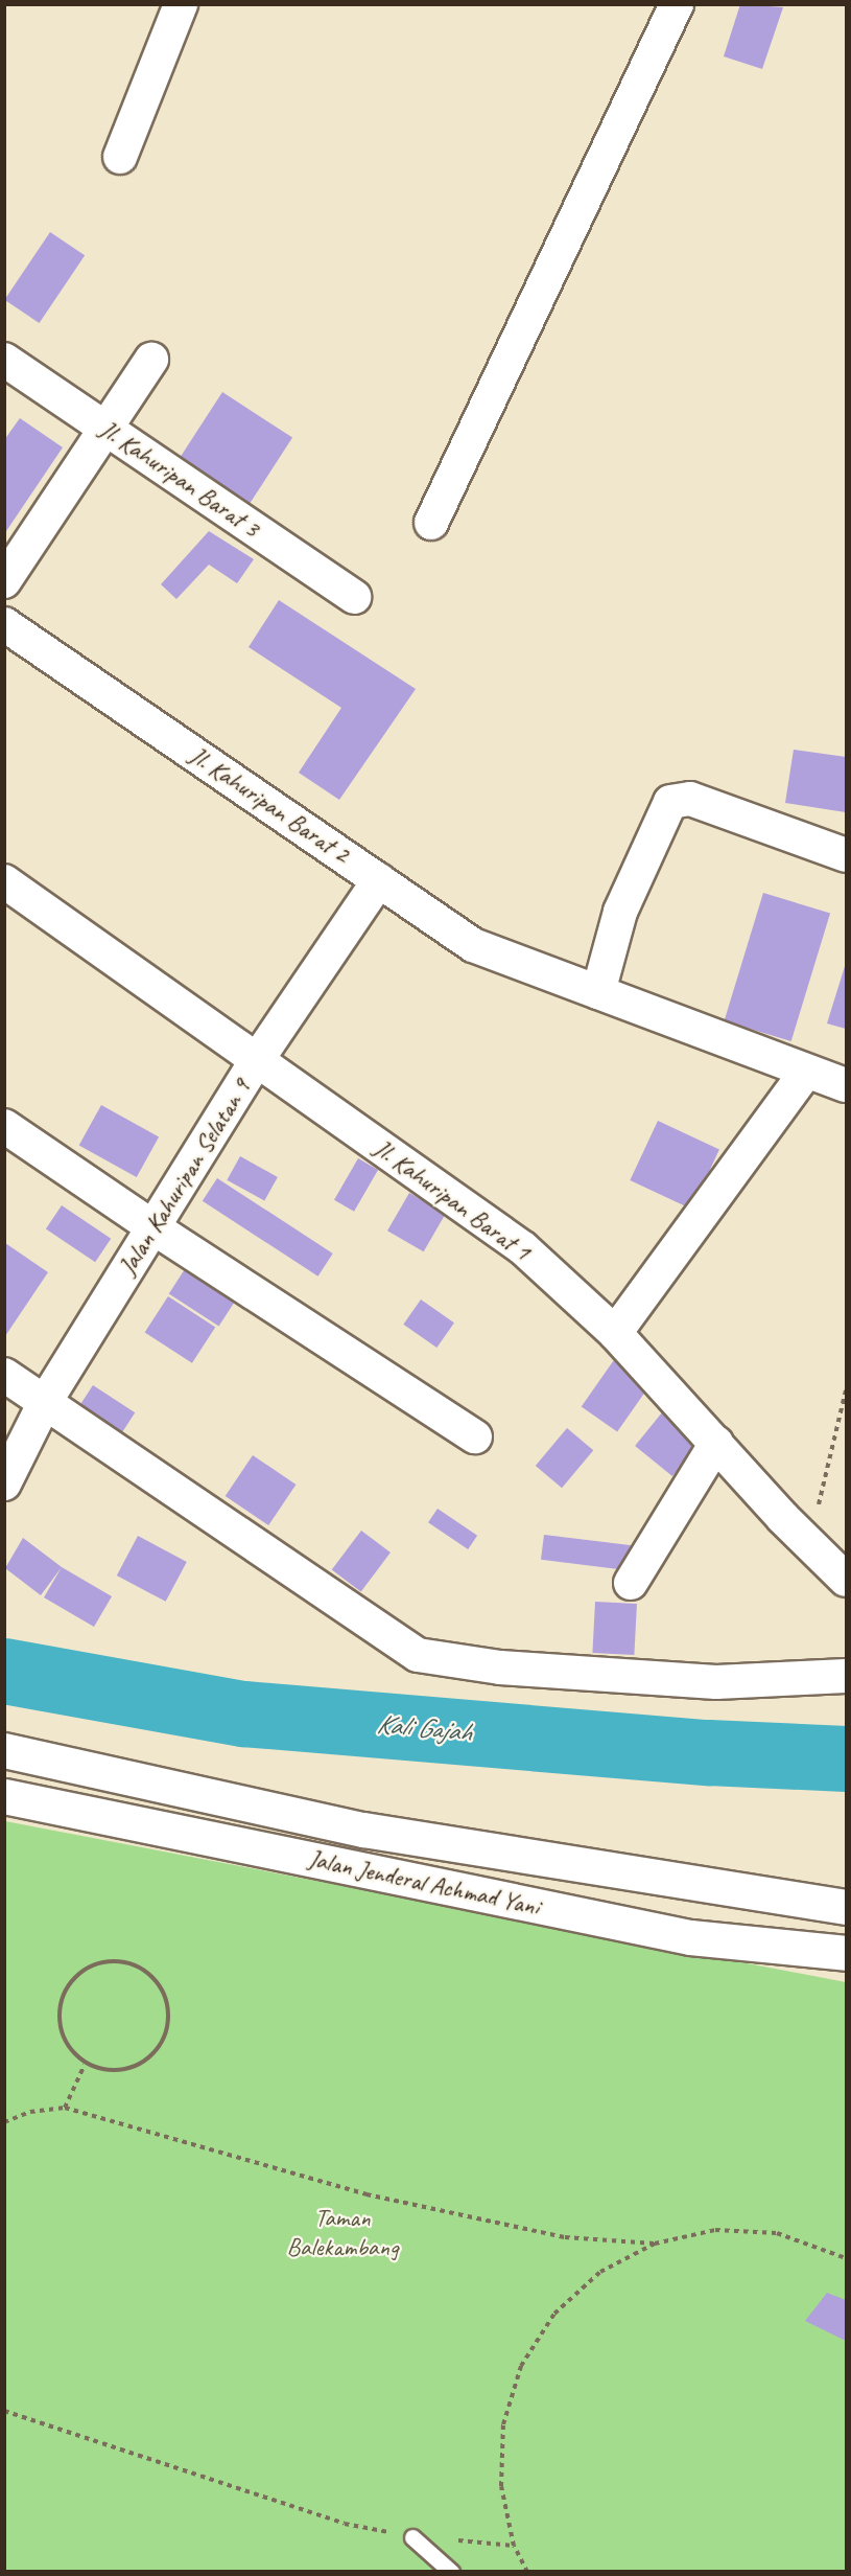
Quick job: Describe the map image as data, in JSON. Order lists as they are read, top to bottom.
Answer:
{
  "streets": {
    "main road": ["Jalan Jenderal Achmad Yani"],
    "street": [
      "Jl. Kahuripan Barat 3",
      "Jl. Kahuripan Barat 2",
      "Jalan Kahuripan Selatan 9",
      "Jl. Kahuripan Barat 1"
    ]
  },
  "crossings": [
    ["Jl. Kahuripan Barat 2", "Jalan Kahuripan Selatan 9"],
    ["Jalan Kahuripan Selatan 9", "Jl. Kahuripan Barat 1"]
  ],
  "water": ["Kali Gajah"],
  "parks": ["Taman Balekambang"]
}
